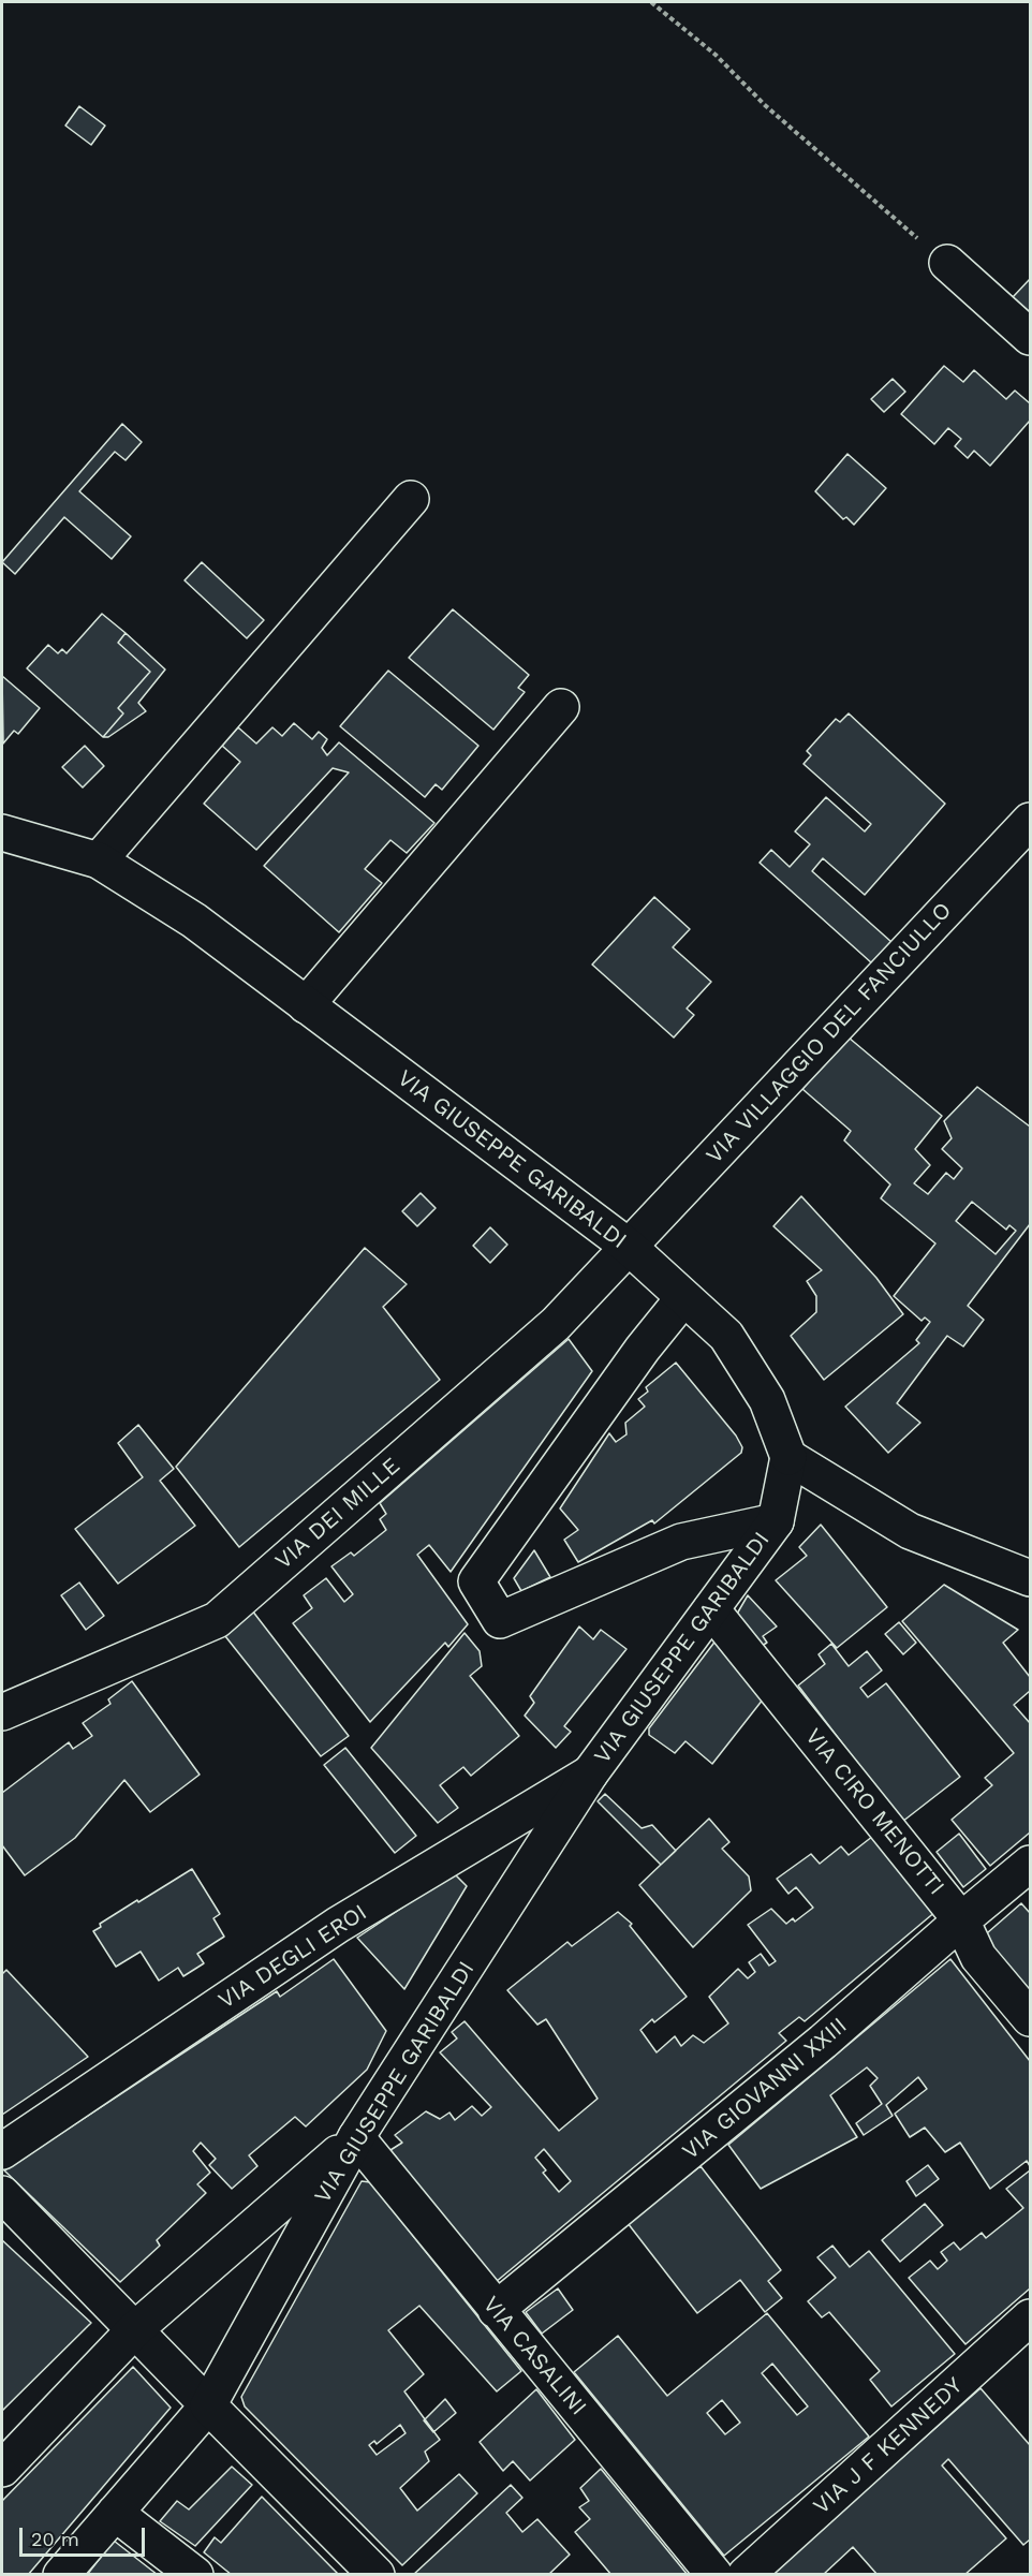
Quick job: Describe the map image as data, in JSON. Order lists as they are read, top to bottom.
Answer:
{
  "streets": {
    "street": [
      "VIA VILLAGGIO DEL FANCIULLO",
      "VIA GIUSEPPE GARIBALDI",
      "VIA DEI MILLE",
      "VIA CIRO MENOTTI",
      "VIA DEGLI EROI",
      "VIA GIOVANNI XXIII",
      "VIA CASALINI",
      "VIA J F KENNEDY"
    ]
  },
  "crossings": [
    ["VIA VILLAGGIO DEL FANCIULLO", "VIA GIUSEPPE GARIBALDI"],
    ["VIA VILLAGGIO DEL FANCIULLO", "VIA DEI MILLE"],
    ["VIA GIUSEPPE GARIBALDI", "VIA DEI MILLE"],
    ["VIA GIUSEPPE GARIBALDI", "VIA CIRO MENOTTI"],
    ["VIA GIUSEPPE GARIBALDI", "VIA DEGLI EROI"],
    ["VIA GIUSEPPE GARIBALDI", "VIA CASALINI"],
    ["VIA CIRO MENOTTI", "VIA GIOVANNI XXIII"],
    ["VIA GIOVANNI XXIII", "VIA CASALINI"]
  ],
  "scale_bar": "20 m"
}
